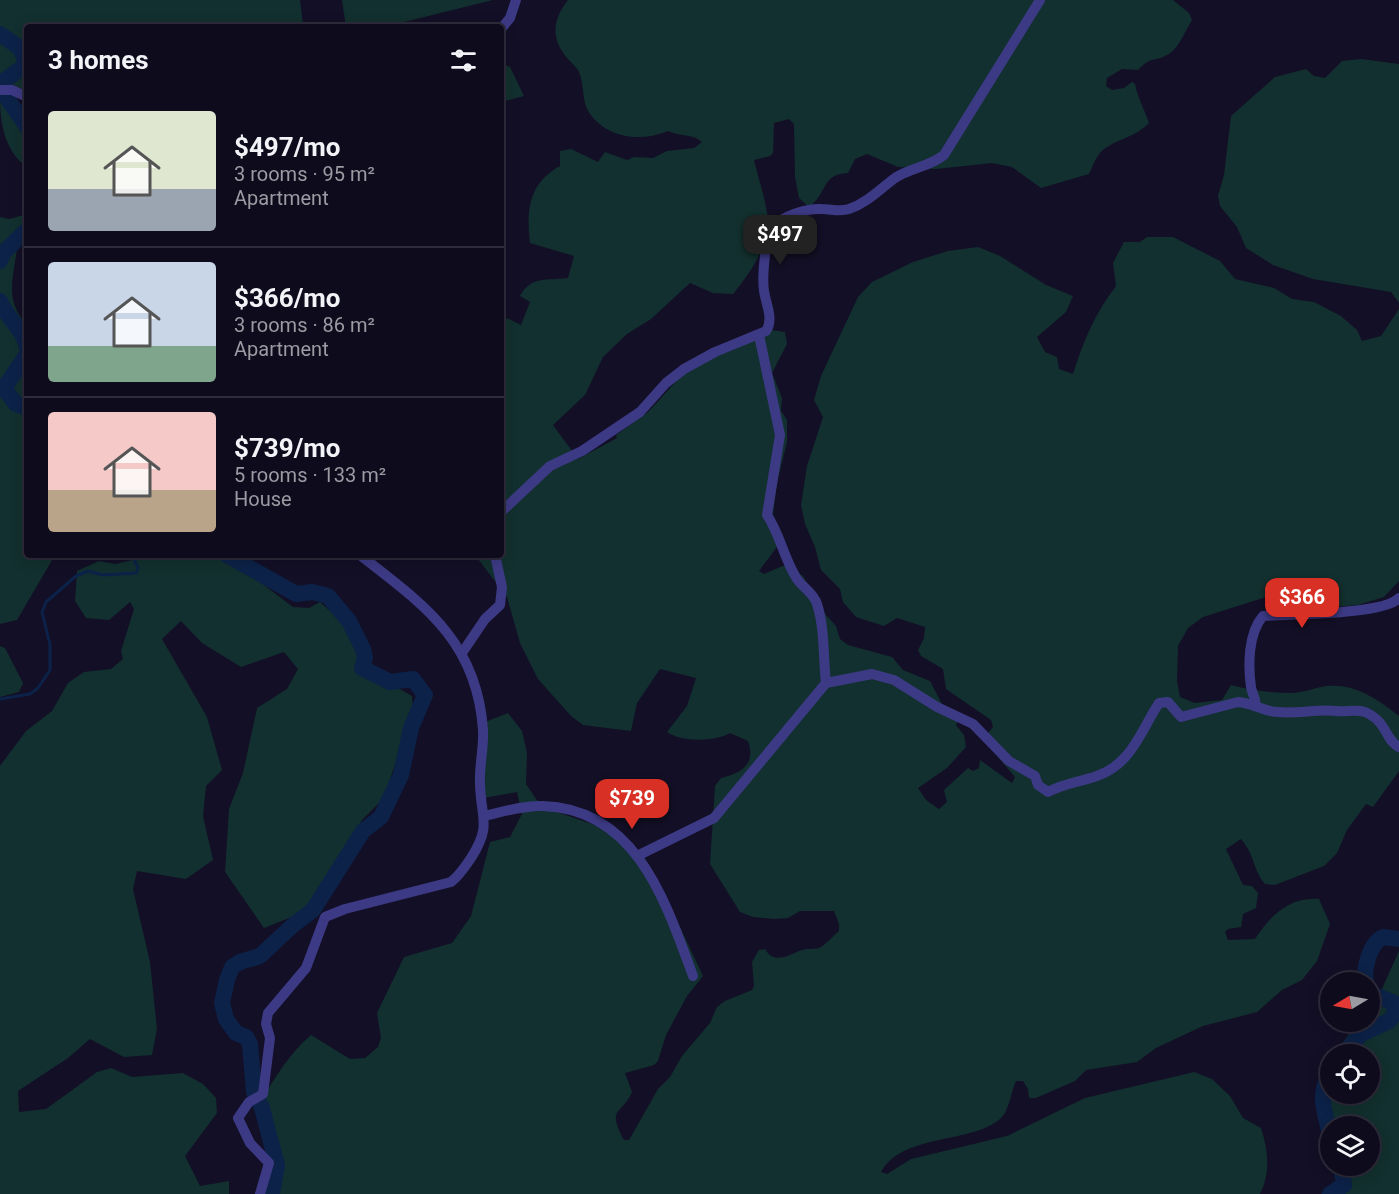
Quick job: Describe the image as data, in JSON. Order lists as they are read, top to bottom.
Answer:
{
  "north": "left",
  "page": {
    "heading": "3 homes",
    "list": [
      {
        "name": "$497/mo",
        "note": "3 rooms · 95 m² · Apartment"
      },
      {
        "name": "$366/mo",
        "note": "3 rooms · 86 m² · Apartment"
      },
      {
        "name": "$739/mo",
        "note": "5 rooms · 133 m² · House"
      }
    ],
    "price": ["$497", "$366", "$739"]
  }
}
